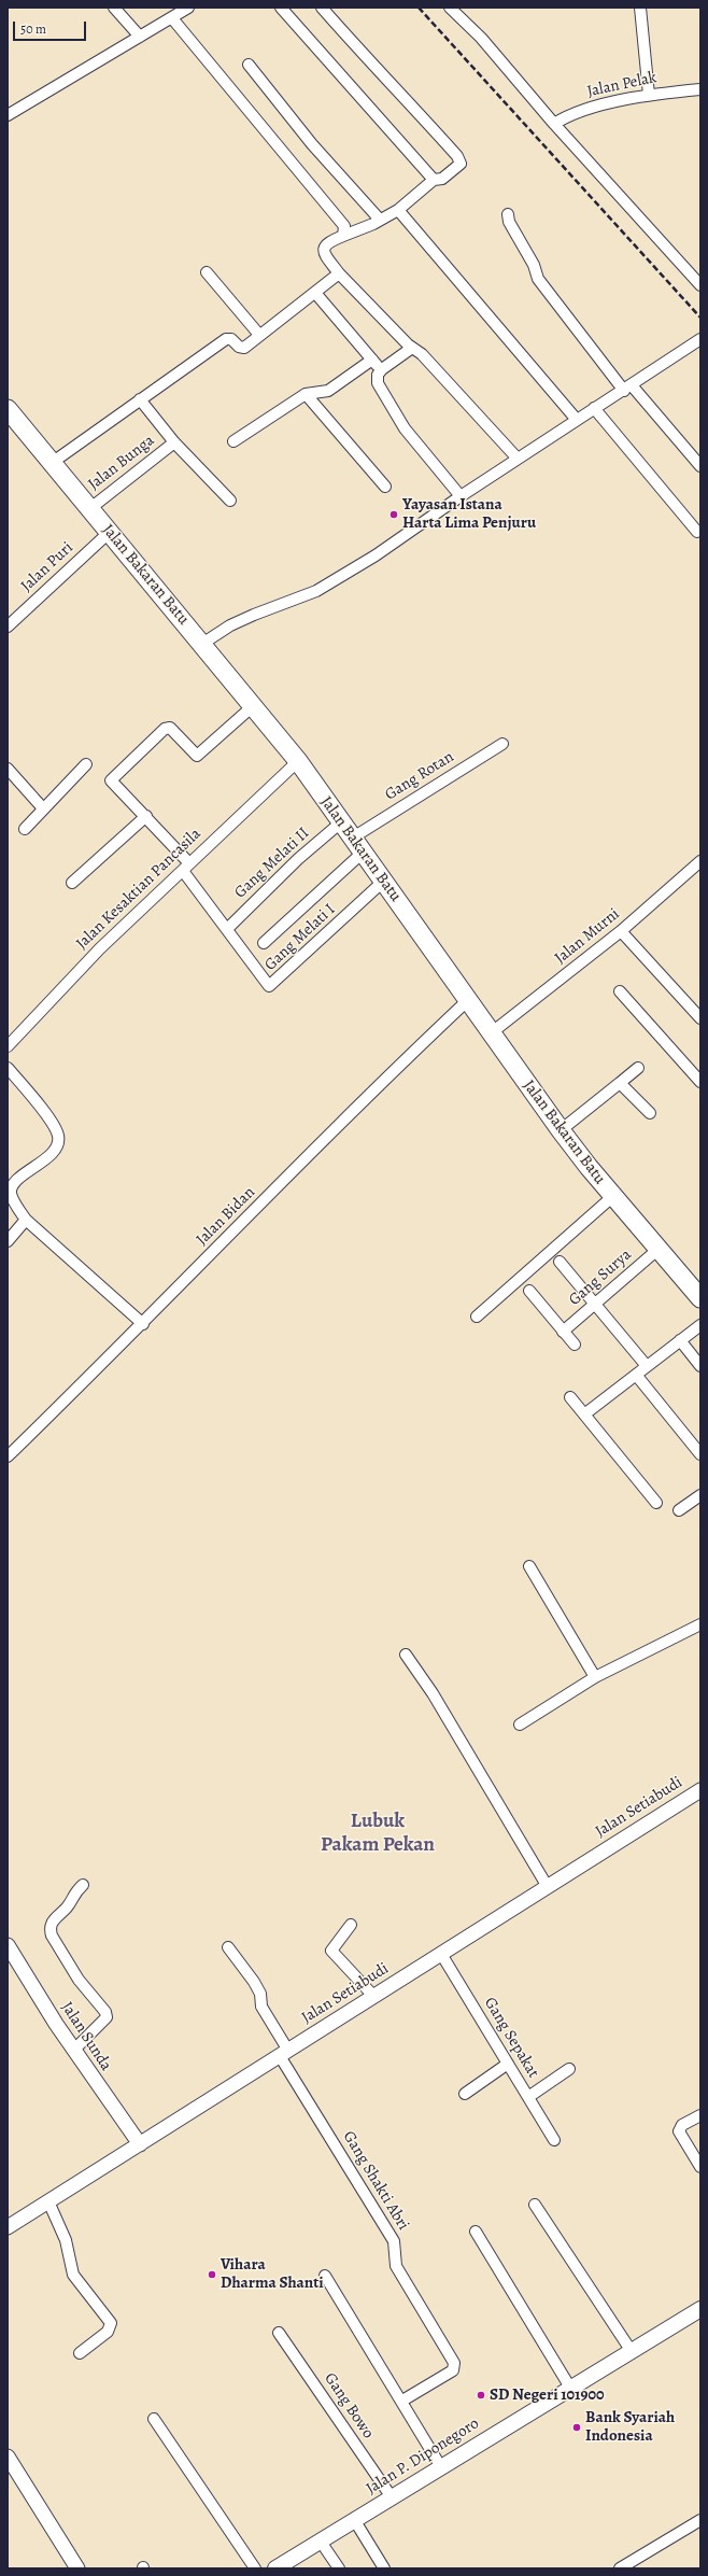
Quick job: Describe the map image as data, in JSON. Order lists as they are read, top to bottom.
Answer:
{
  "streets": {
    "highway": ["Jalan Bakaran Batu"],
    "main road": ["Jalan P. Diponegoro"],
    "street": [
      "Jalan Pelak",
      "Jalan Bunga",
      "Jalan Puri",
      "Gang Rotan",
      "Gang Melati II",
      "Jalan Kesaktian Pancasila",
      "Jalan Murni",
      "Gang Melati I",
      "Jalan Bidan",
      "Gang Surya",
      "Jalan Setiabudi",
      "Jalan Sunda",
      "Gang Sepakat",
      "Gang Shakti Abri",
      "Gang Bowo"
    ]
  },
  "crossings": [
    ["Jalan Bunga", "Jalan Bakaran Batu"],
    ["Jalan Puri", "Jalan Bakaran Batu"],
    ["Jalan Bakaran Batu", "Gang Rotan"],
    ["Jalan Bakaran Batu", "Gang Melati II"],
    ["Jalan Bakaran Batu", "Jalan Kesaktian Pancasila"],
    ["Jalan Bakaran Batu", "Jalan Murni"],
    ["Jalan Bakaran Batu", "Gang Melati I"],
    ["Jalan Bakaran Batu", "Jalan Bidan"],
    ["Jalan Bakaran Batu", "Gang Surya"],
    ["Gang Melati II", "Gang Melati I"],
    ["Jalan Setiabudi", "Jalan Sunda"],
    ["Jalan Setiabudi", "Gang Sepakat"],
    ["Jalan Setiabudi", "Gang Shakti Abri"],
    ["Gang Bowo", "Jalan P. Diponegoro"]
  ],
  "districts": ["Lubuk Pakam Pekan"],
  "places": [
    "Yayasan Istana Harta Lima Penjuru",
    "Vihara Dharma Shanti",
    "SD Negeri 101900",
    "Bank Syariah Indonesia"
  ],
  "scale_bar": "50 m"
}
